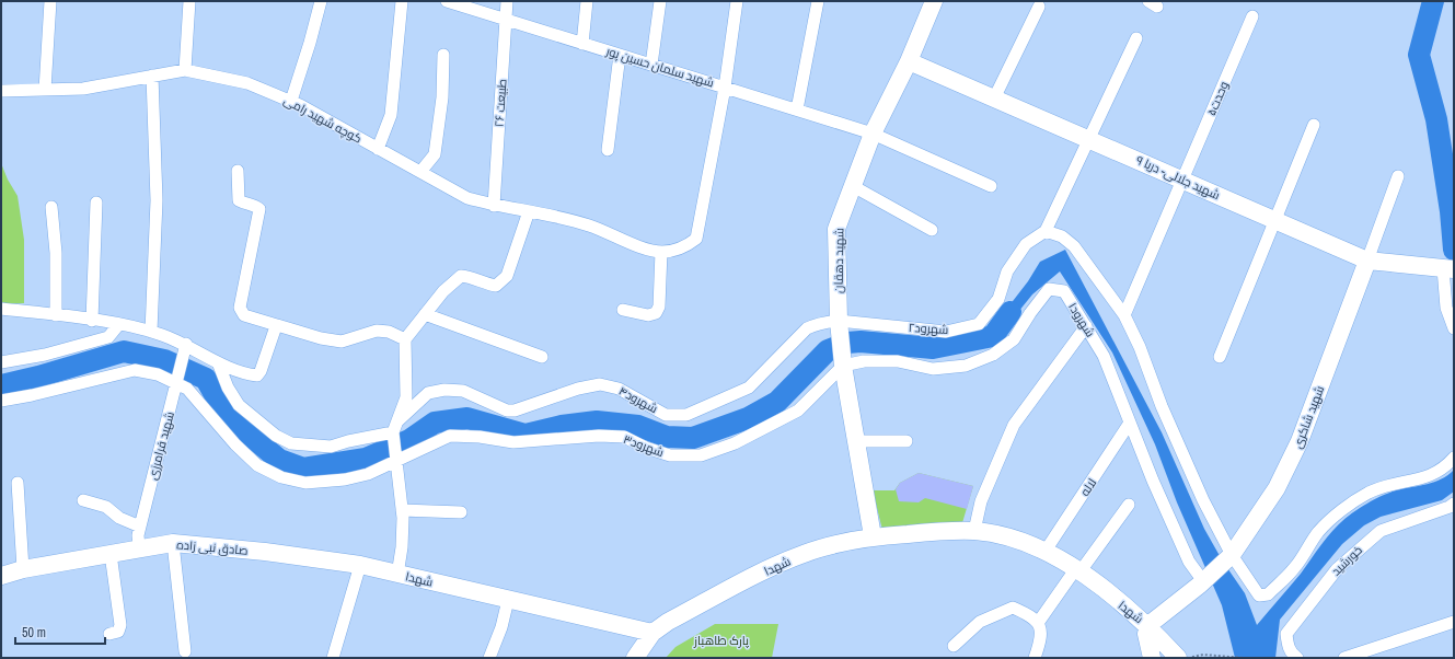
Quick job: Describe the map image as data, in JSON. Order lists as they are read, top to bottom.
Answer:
{
  "streets": {
    "street": [
      "شهید سلمان حسین پور",
      "وحدت۵",
      "طبیعت ۲۶",
      "کوچه شهید رامی",
      "شهید جلالی- دریا ۹",
      "شهید دهقان",
      "شهرود۱",
      "شهرود۲",
      "شهرود۴",
      "شهید شاکری",
      "شهید فرامرزی",
      "شهرود۳",
      "لاله",
      "صادق نبی زاده",
      "خورشید",
      "شهدا"
    ]
  },
  "crossings": [
    ["شهید سلمان حسین پور", "طبیعت ۲۶"],
    ["شهید سلمان حسین پور", "شهید دهقان"],
    ["وحدت۵", "شهید جلالی- دریا ۹"],
    ["طبیعت ۲۶", "کوچه شهید رامی"],
    ["شهید جلالی- دریا ۹", "شهید دهقان"],
    ["شهید جلالی- دریا ۹", "شهید شاکری"],
    ["شهید دهقان", "شهرود۱"],
    ["شهید دهقان", "شهرود۲"],
    ["شهید دهقان", "شهرود۴"],
    ["شهید دهقان", "شهرود۳"],
    ["شهید دهقان", "شهدا"],
    ["شهرود۱", "شهید شاکری"],
    ["شهرود۱", "شهرود۳"],
    ["شهرود۱", "لاله"],
    ["شهرود۲", "شهرود۴"],
    ["شهید شاکری", "شهدا"],
    ["شهید فرامرزی", "شهرود۳"],
    ["شهید فرامرزی", "صادق نبی زاده"],
    ["لاله", "شهدا"],
    ["صادق نبی زاده", "شهدا"]
  ],
  "parks": ["پارک طاهباز"],
  "scale_bar": "50 m"
}
